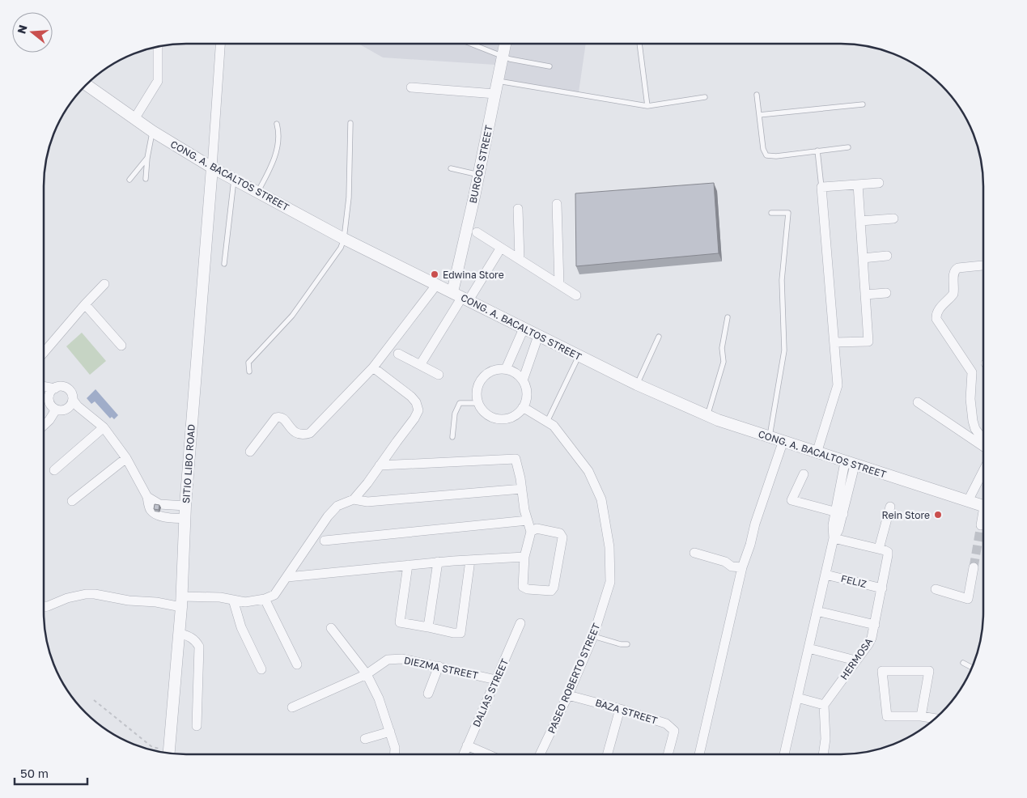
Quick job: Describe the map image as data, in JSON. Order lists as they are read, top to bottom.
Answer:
{
  "streets": {
    "street": [
      "BURGOS STREET",
      "CONG. A. BACALTOS STREET",
      "SITIO LIBO ROAD",
      "FELIZ",
      "HERMOSA",
      "DIEZMA STREET",
      "PASEO ROBERTO STREET",
      "DALIAS STREET",
      "BAZA STREET"
    ]
  },
  "crossings": [
    ["BURGOS STREET", "CONG. A. BACALTOS STREET"],
    ["CONG. A. BACALTOS STREET", "SITIO LIBO ROAD"],
    ["FELIZ", "HERMOSA"],
    ["DIEZMA STREET", "DALIAS STREET"],
    ["PASEO ROBERTO STREET", "BAZA STREET"]
  ],
  "places": ["Edwina Store", "Rein Store"],
  "scale_bar": "50 m",
  "north": "left"
}
